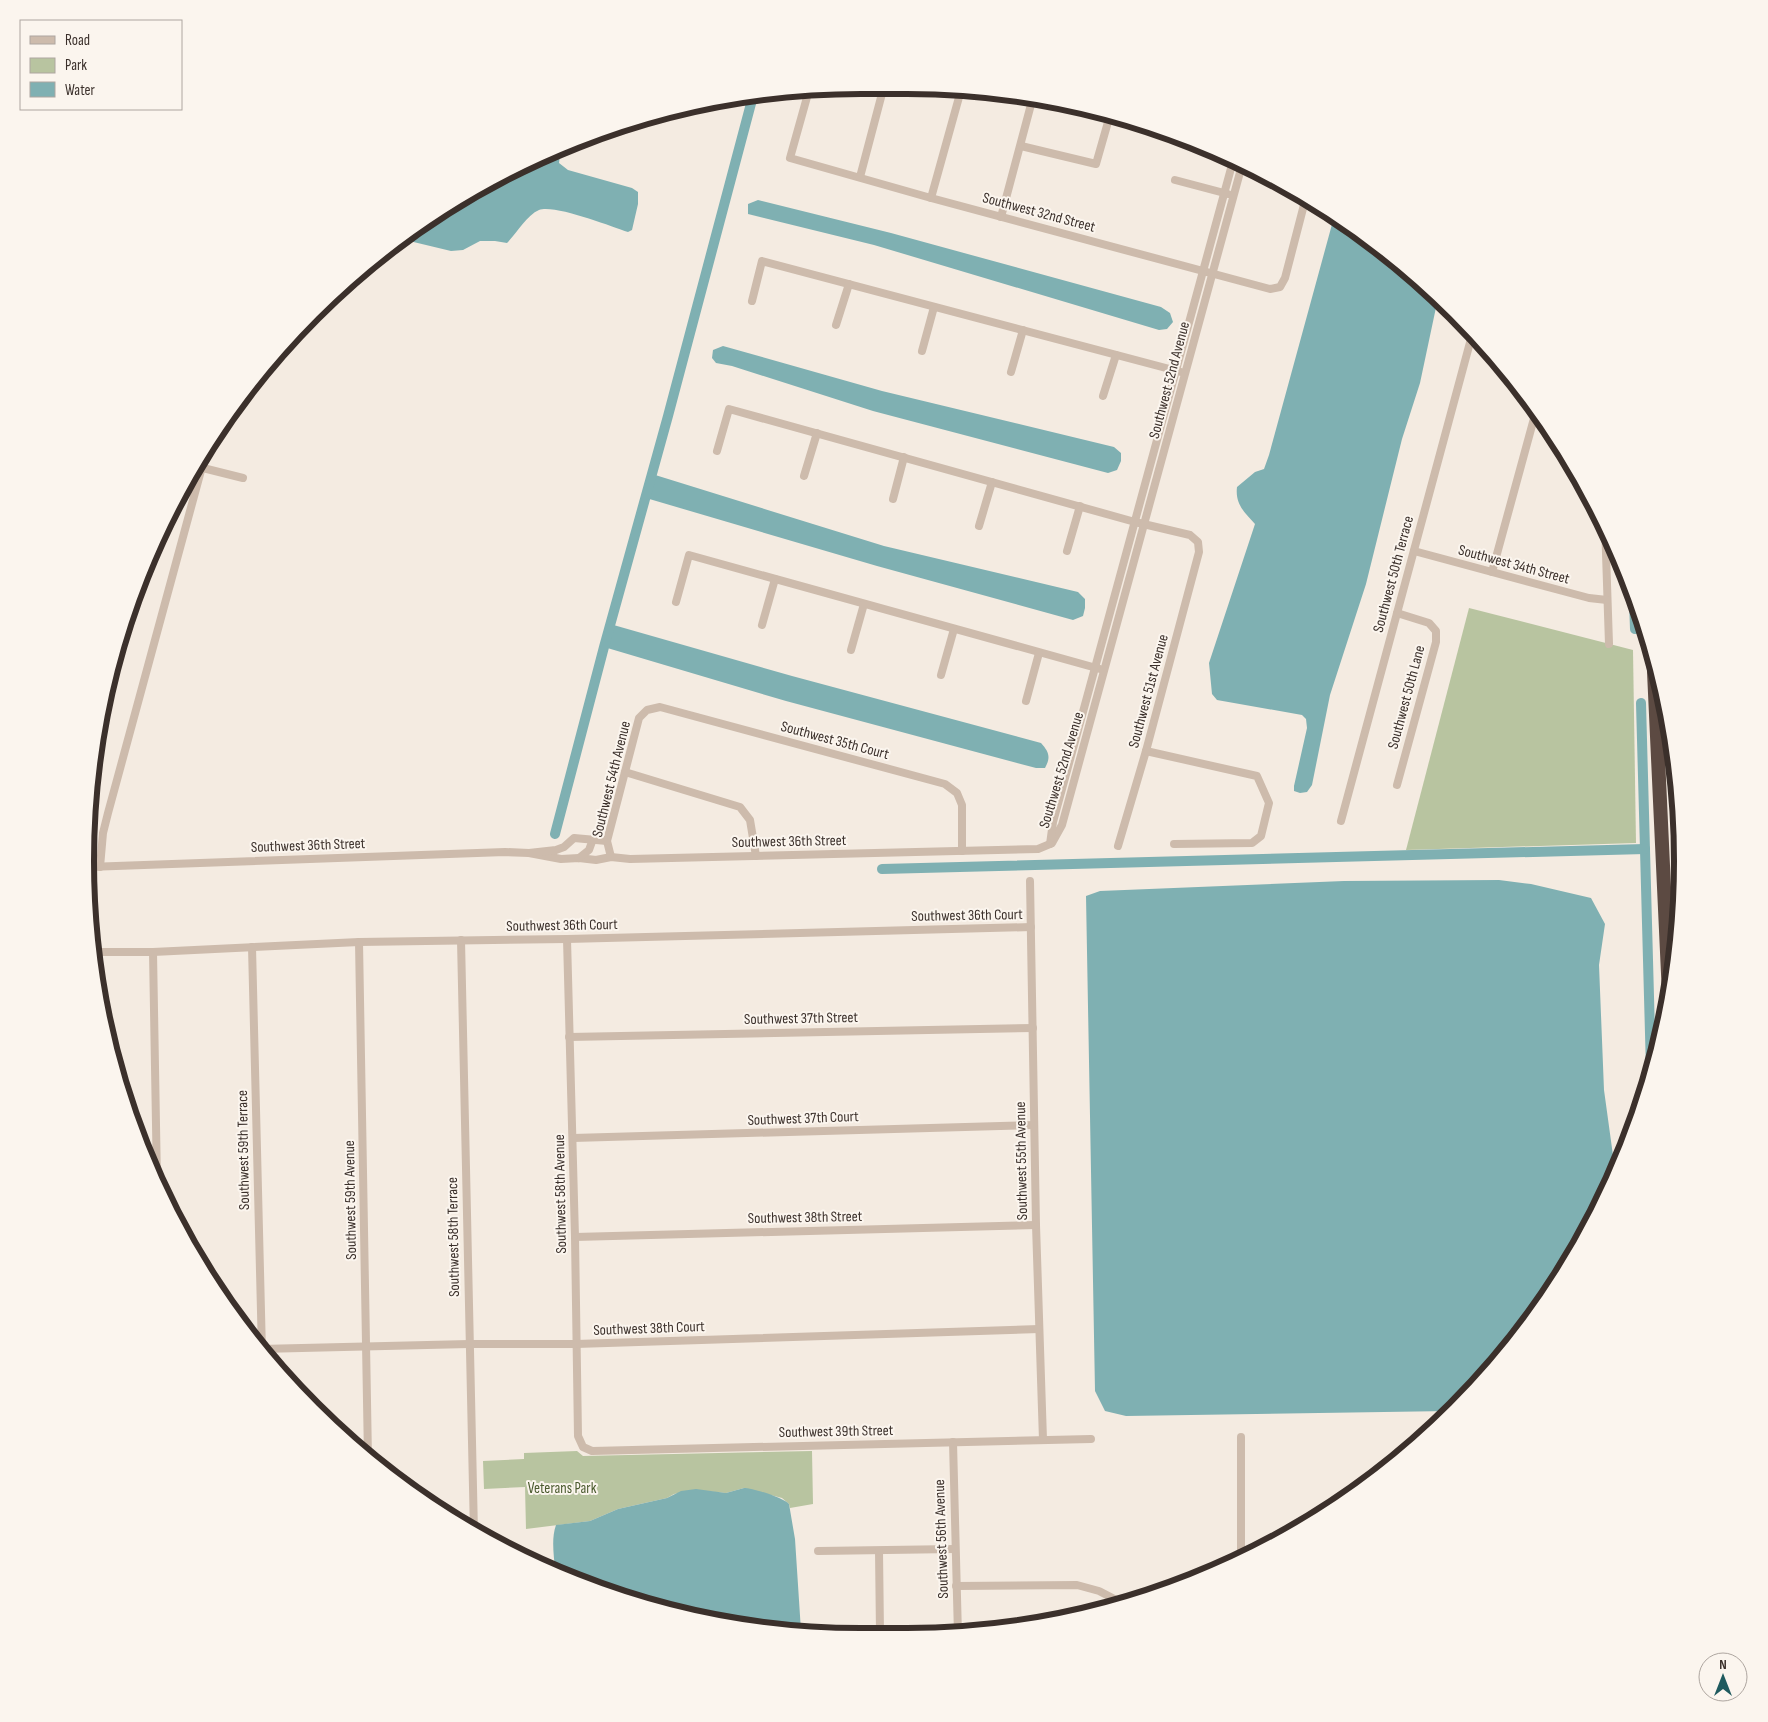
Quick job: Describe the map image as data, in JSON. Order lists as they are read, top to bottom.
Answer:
{
  "streets": {
    "street": [
      "Southwest 32nd Street",
      "Southwest 52nd Avenue",
      "Southwest 34th Street",
      "Southwest 50th Terrace",
      "Southwest 51st Avenue",
      "Southwest 50th Lane",
      "Southwest 35th Court",
      "Southwest 54th Avenue",
      "Southwest 36th Street",
      "Southwest 36th Court",
      "Southwest 37th Street",
      "Southwest 37th Court",
      "Southwest 59th Terrace",
      "Southwest 55th Avenue",
      "Southwest 58th Avenue",
      "Southwest 59th Avenue",
      "Southwest 38th Street",
      "Southwest 58th Terrace",
      "Southwest 38th Court",
      "Southwest 39th Street",
      "Southwest 56th Avenue"
    ]
  },
  "crossings": [
    ["Southwest 32nd Street", "Southwest 52nd Avenue"],
    ["Southwest 52nd Avenue", "Southwest 51st Avenue"],
    ["Southwest 52nd Avenue", "Southwest 36th Street"],
    ["Southwest 34th Street", "Southwest 50th Terrace"],
    ["Southwest 50th Terrace", "Southwest 50th Lane"],
    ["Southwest 35th Court", "Southwest 54th Avenue"],
    ["Southwest 35th Court", "Southwest 36th Street"],
    ["Southwest 54th Avenue", "Southwest 36th Street"],
    ["Southwest 36th Court", "Southwest 59th Terrace"],
    ["Southwest 36th Court", "Southwest 55th Avenue"],
    ["Southwest 36th Court", "Southwest 58th Avenue"],
    ["Southwest 36th Court", "Southwest 59th Avenue"],
    ["Southwest 36th Court", "Southwest 58th Terrace"],
    ["Southwest 37th Street", "Southwest 55th Avenue"],
    ["Southwest 37th Street", "Southwest 58th Avenue"],
    ["Southwest 37th Court", "Southwest 55th Avenue"],
    ["Southwest 37th Court", "Southwest 58th Avenue"],
    ["Southwest 55th Avenue", "Southwest 38th Street"],
    ["Southwest 55th Avenue", "Southwest 38th Court"],
    ["Southwest 55th Avenue", "Southwest 39th Street"],
    ["Southwest 58th Avenue", "Southwest 38th Street"],
    ["Southwest 58th Avenue", "Southwest 38th Court"],
    ["Southwest 58th Avenue", "Southwest 39th Street"],
    ["Southwest 59th Avenue", "Southwest 38th Court"],
    ["Southwest 58th Terrace", "Southwest 38th Court"],
    ["Southwest 39th Street", "Southwest 56th Avenue"]
  ],
  "parks": ["Veterans Park"],
  "legend": ["Road", "Park", "Water"],
  "north": "top"
}
